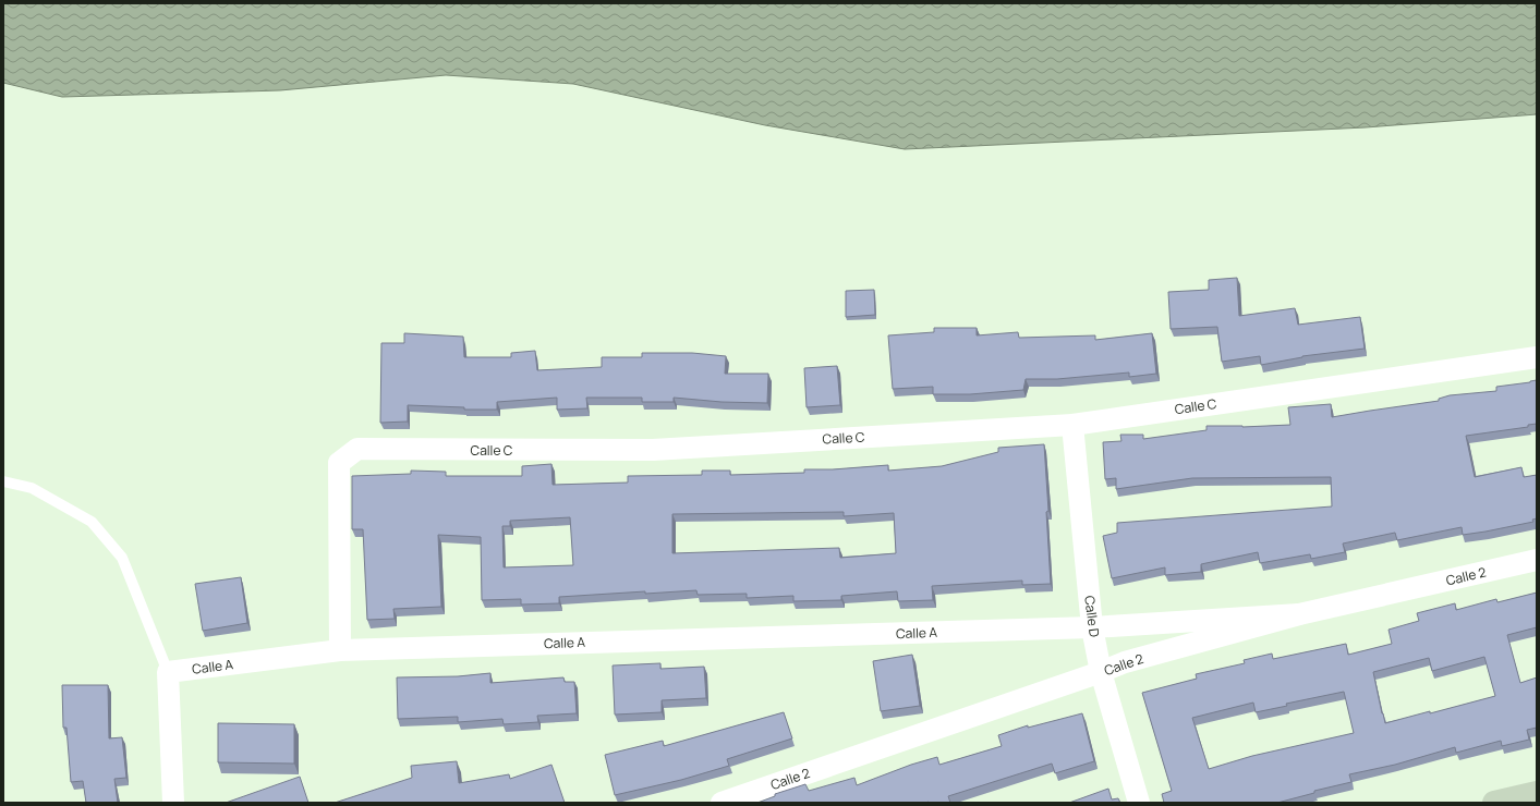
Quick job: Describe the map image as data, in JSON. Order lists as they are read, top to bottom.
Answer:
{
  "streets": {
    "street": [
      "Calle C",
      "Calle 2",
      "Calle D",
      "Calle A"
    ]
  },
  "crossings": [
    ["Calle C", "Calle D"],
    ["Calle C", "Calle A"],
    ["Calle 2", "Calle D"],
    ["Calle 2", "Calle A"],
    ["Calle D", "Calle A"]
  ]
}
